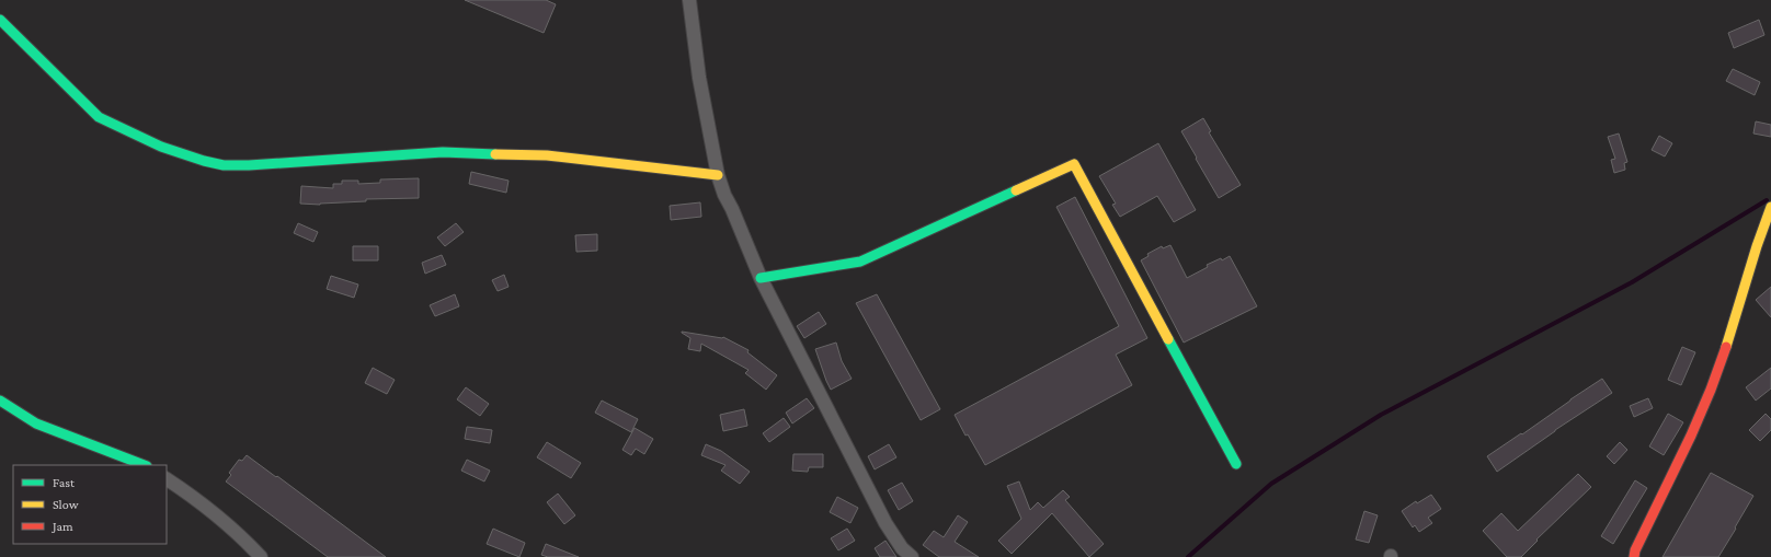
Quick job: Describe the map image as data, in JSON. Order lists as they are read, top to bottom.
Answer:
{
  "legend": ["Fast", "Slow", "Jam"]
}
